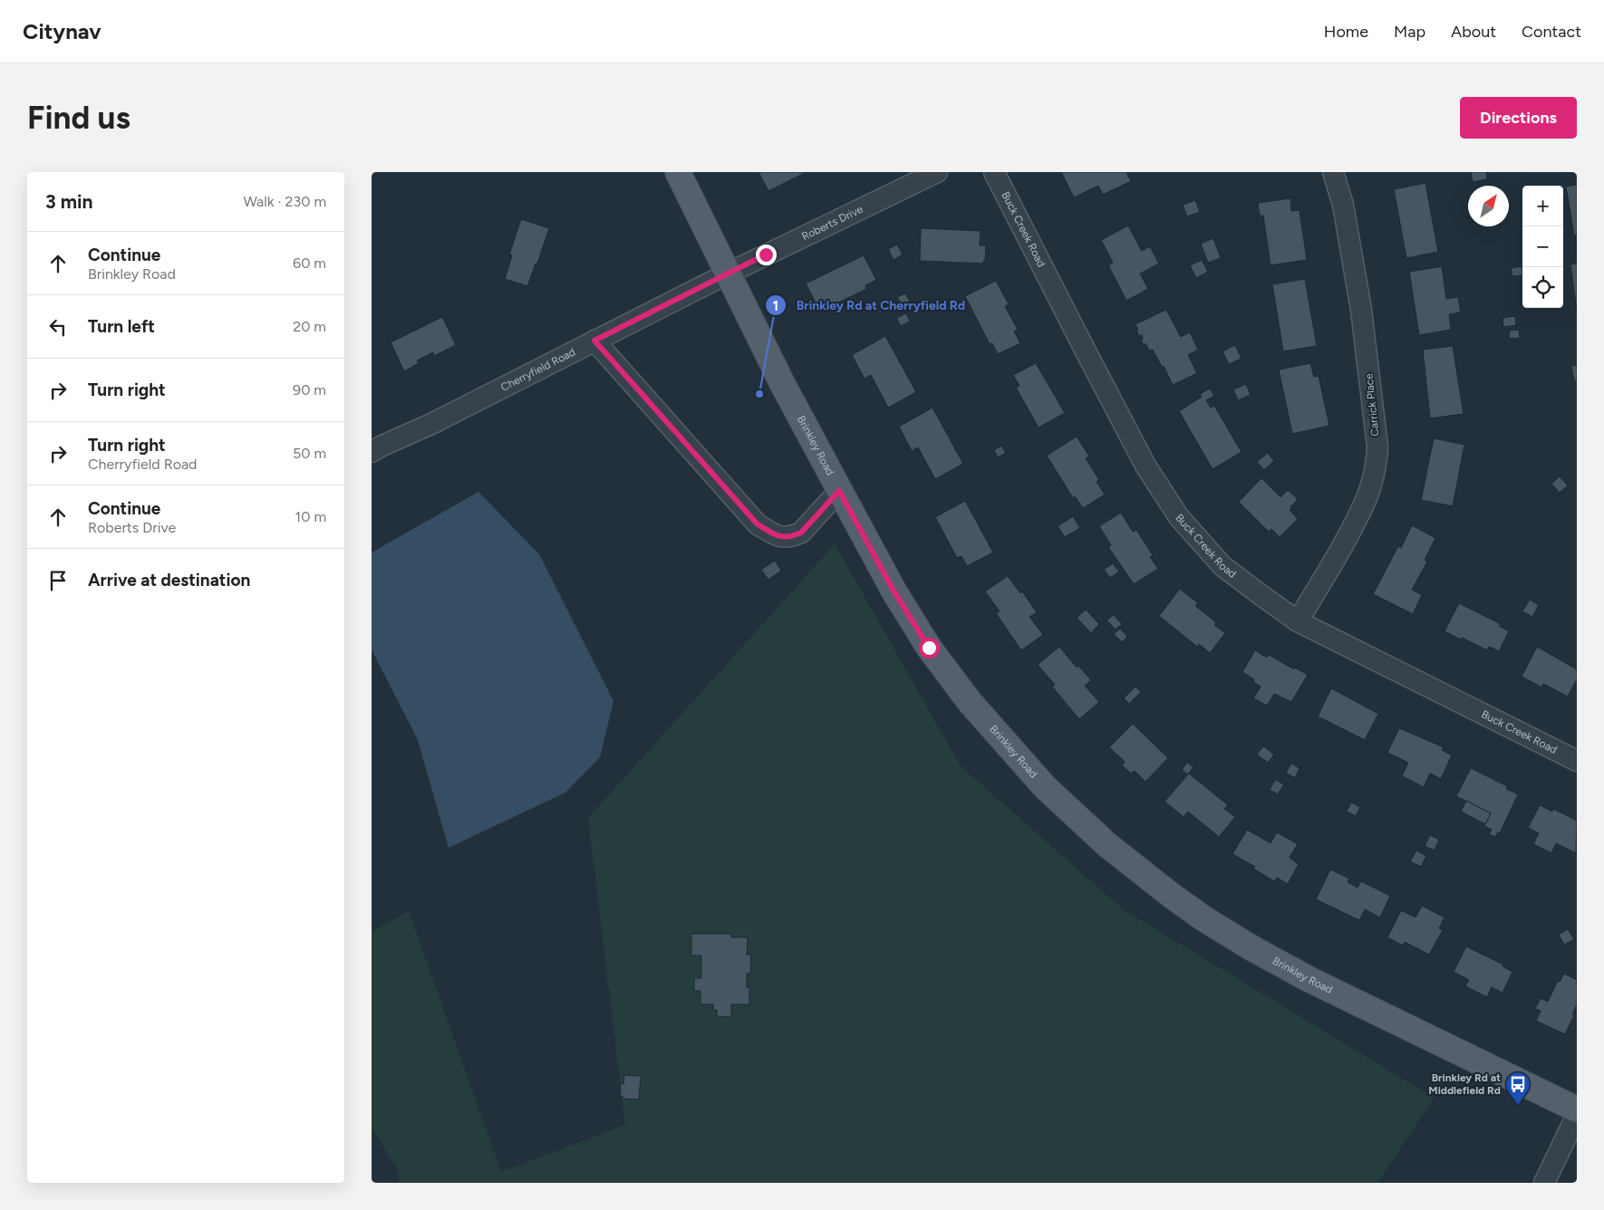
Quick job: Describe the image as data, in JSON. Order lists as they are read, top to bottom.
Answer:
{
  "streets": {
    "main road": ["Brinkley Road"],
    "street": [
      "Roberts Drive",
      "Buck Creek Road",
      "Cherryfield Road",
      "Carrick Place"
    ]
  },
  "crossings": [
    ["Roberts Drive", "Cherryfield Road"],
    ["Roberts Drive", "Brinkley Road"],
    ["Buck Creek Road", "Carrick Place"],
    ["Cherryfield Road", "Brinkley Road"]
  ],
  "places": {
    "other": ["Brinkley Rd at Cherryfield Rd"],
    "bus stop": ["Brinkley Rd at Middlefield Rd"]
  },
  "north": "top right",
  "page": {
    "header": "Citynav",
    "nav": [
      "Home",
      "Map",
      "About",
      "Contact"
    ],
    "buttons": "Directions",
    "title": "Find us",
    "heading": ["3 min", "Walk · 230 m"],
    "map_buttons": ["+", "−"],
    "list": [
      ["Continue", "Brinkley Road", "60 m"],
      ["Turn left", "20 m"],
      ["Turn right", "90 m"],
      ["Turn right", "Cherryfield Road", "50 m"],
      ["Continue", "Roberts Drive", "10 m"],
      "Arrive at destination"
    ]
  }
}
